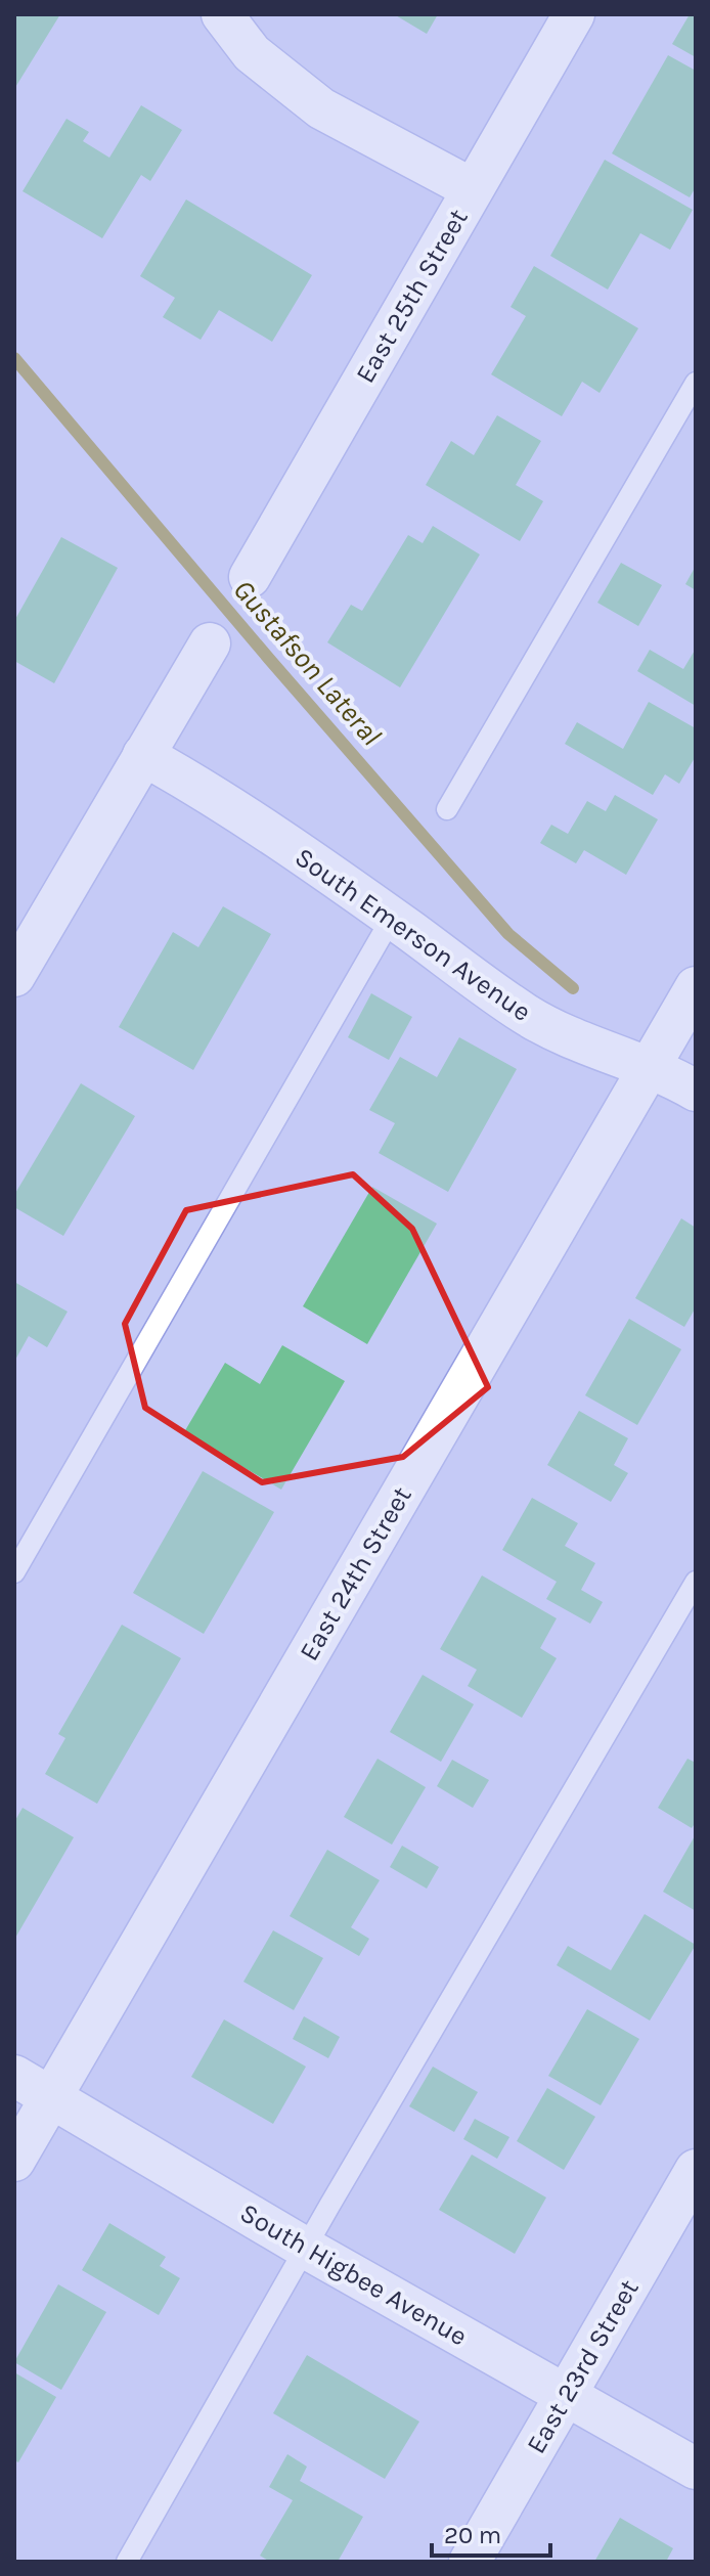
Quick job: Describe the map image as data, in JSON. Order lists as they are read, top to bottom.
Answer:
{
  "streets": {
    "street": [
      "East 25th Street",
      "South Emerson Avenue",
      "East 24th Street",
      "South Higbee Avenue",
      "East 23rd Street"
    ]
  },
  "crossings": [
    ["South Emerson Avenue", "East 24th Street"],
    ["East 24th Street", "South Higbee Avenue"],
    ["South Higbee Avenue", "East 23rd Street"]
  ],
  "water": ["Gustafson Lateral"],
  "scale_bar": "20 m"
}
